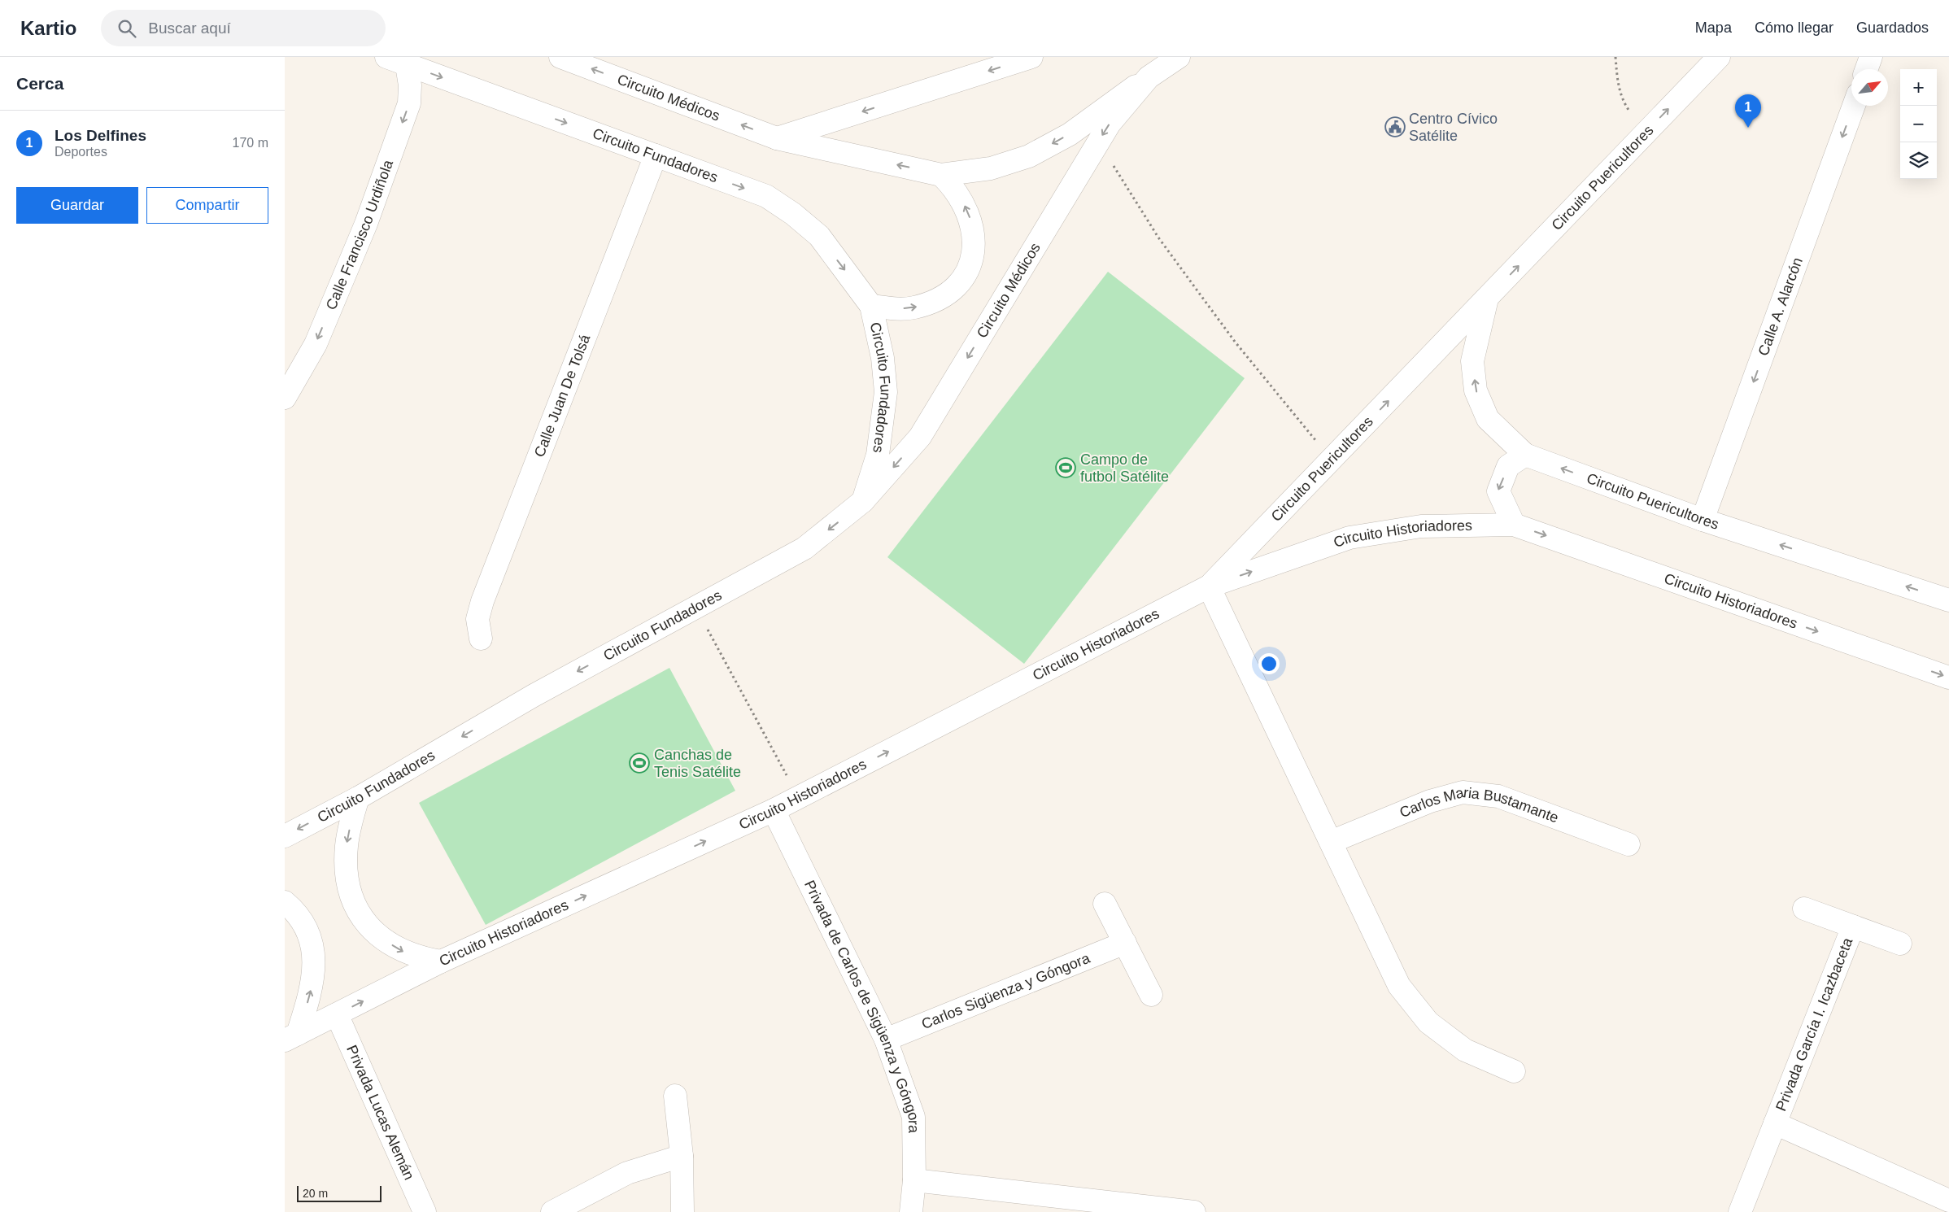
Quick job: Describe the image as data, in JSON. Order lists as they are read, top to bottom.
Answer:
{
  "streets": {
    "street": [
      "Circuito Médicos",
      "Circuito Fundadores",
      "Circuito Puericultores",
      "Calle Francisco Urdiñola",
      "Calle A. Alarcón",
      "Calle Juan De Tolsá",
      "Circuito Historiadores",
      "Carlos Maria Bustamante",
      "Carlos Sigüenza y Góngora",
      "Privada de Carlos de Sigüenza y Góngora",
      "Privada García I. Icazbaceta",
      "Privada Lucas Alemán"
    ]
  },
  "crossings": [
    ["Circuito Médicos", "Circuito Fundadores"],
    ["Circuito Fundadores", "Calle Francisco Urdiñola"],
    ["Circuito Fundadores", "Calle Juan De Tolsá"],
    ["Circuito Puericultores", "Calle A. Alarcón"],
    ["Circuito Puericultores", "Circuito Historiadores"],
    ["Circuito Historiadores", "Privada de Carlos de Sigüenza y Góngora"],
    ["Circuito Historiadores", "Privada Lucas Alemán"],
    ["Carlos Sigüenza y Góngora", "Privada de Carlos de Sigüenza y Góngora"]
  ],
  "one_way": [
    "Circuito Médicos",
    "Calle Francisco Urdiñola",
    "Calle A. Alarcón",
    "Circuito Historiadores"
  ],
  "places": {
    "public building": ["Centro Cívico Satélite"],
    "sports": ["Campo de futbol Satélite", "Canchas de Tenis Satélite"]
  },
  "scale_bar": "20 m",
  "north": "top right",
  "page": {
    "header": "Kartio",
    "search": "Buscar aquí",
    "nav": ["Mapa", "Cómo llegar", "Guardados"],
    "heading": "Cerca",
    "map_buttons": ["+", "−"],
    "pins": "1",
    "list": [
      {
        "mark": "1",
        "name": "Los Delfines",
        "note": "Deportes",
        "value": "170 m"
      }
    ],
    "buttons": ["Guardar", "Compartir"],
    "scale": "20 m"
  }
}
